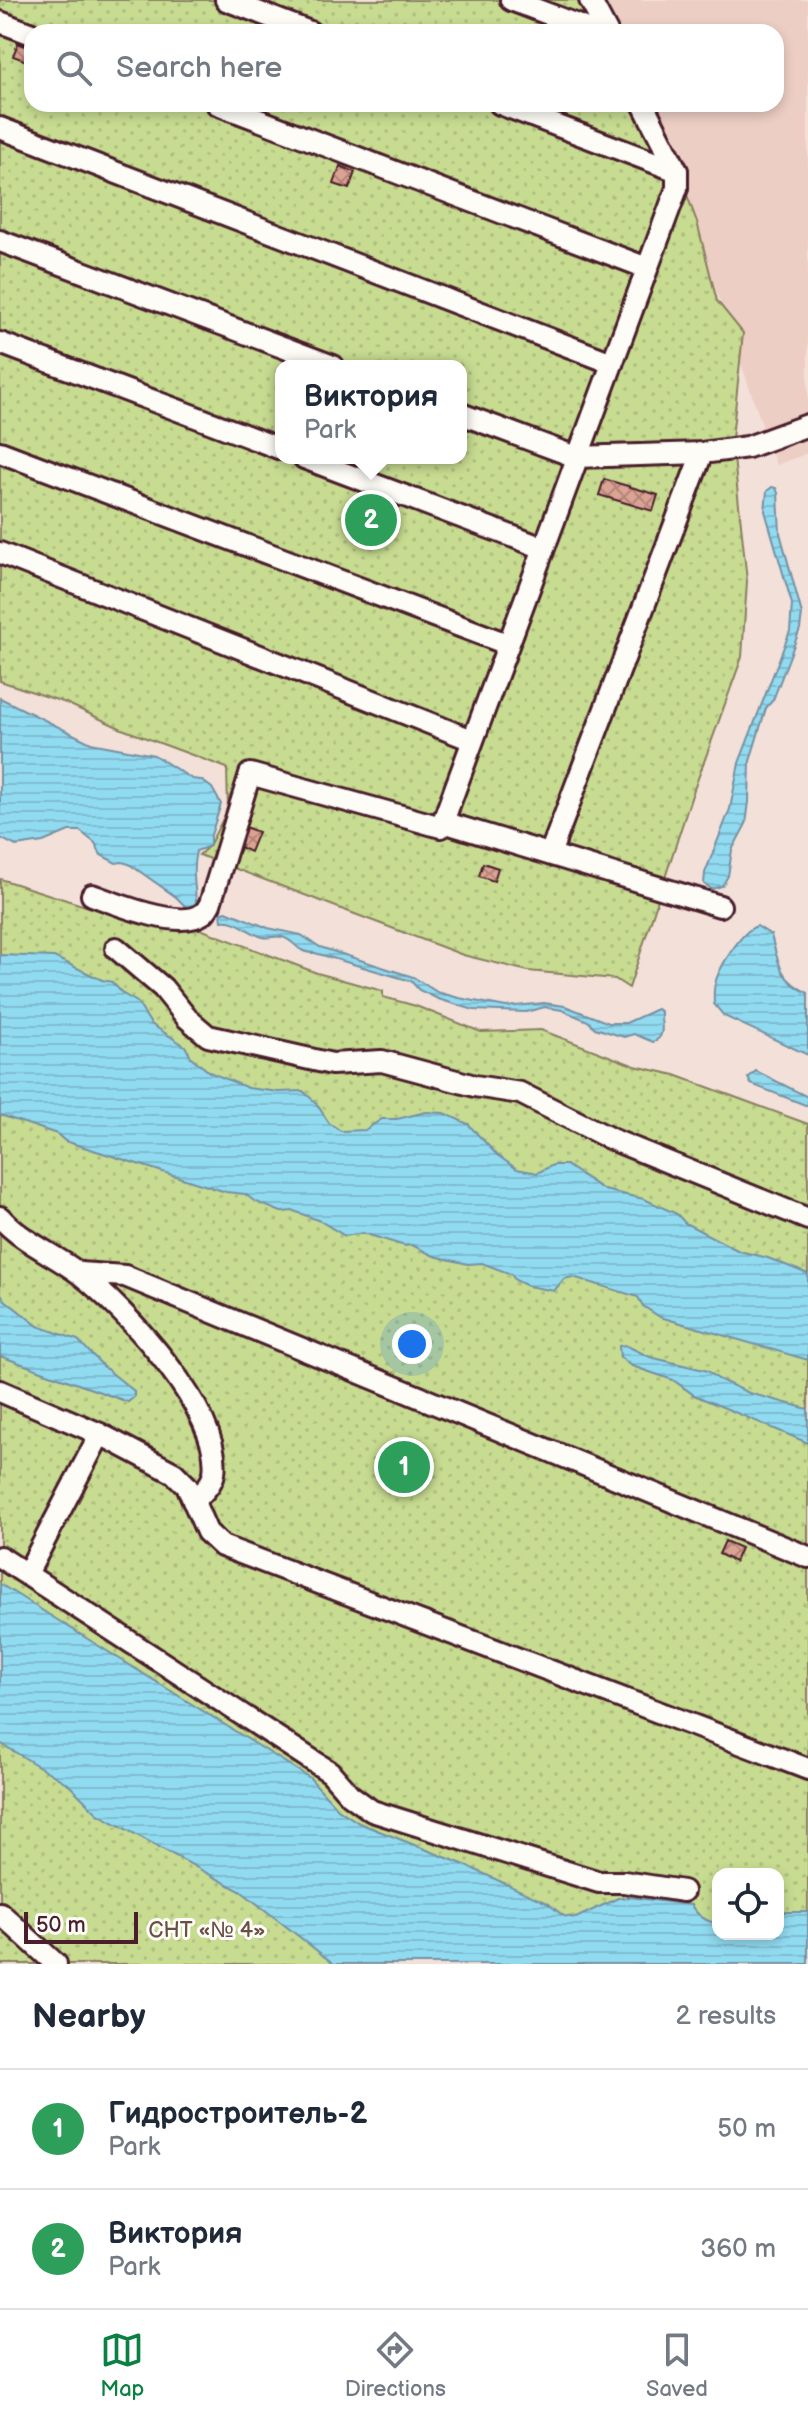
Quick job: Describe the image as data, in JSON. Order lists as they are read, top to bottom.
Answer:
{
  "parks": ["СНТ «№ 4»"],
  "scale_bar": "50 m",
  "page": {
    "search": "Search here",
    "popup": ["Виктория", "Park"],
    "pins": ["2", "1"],
    "scale": "50 m",
    "heading": ["Nearby", "2 results"],
    "list": [
      {
        "mark": "1",
        "name": "Гидростроитель-2",
        "note": "Park",
        "value": "50 m"
      },
      {
        "mark": "2",
        "name": "Виктория",
        "note": "Park",
        "value": "360 m"
      }
    ],
    "nav": ["Map", "Directions", "Saved"]
  }
}
